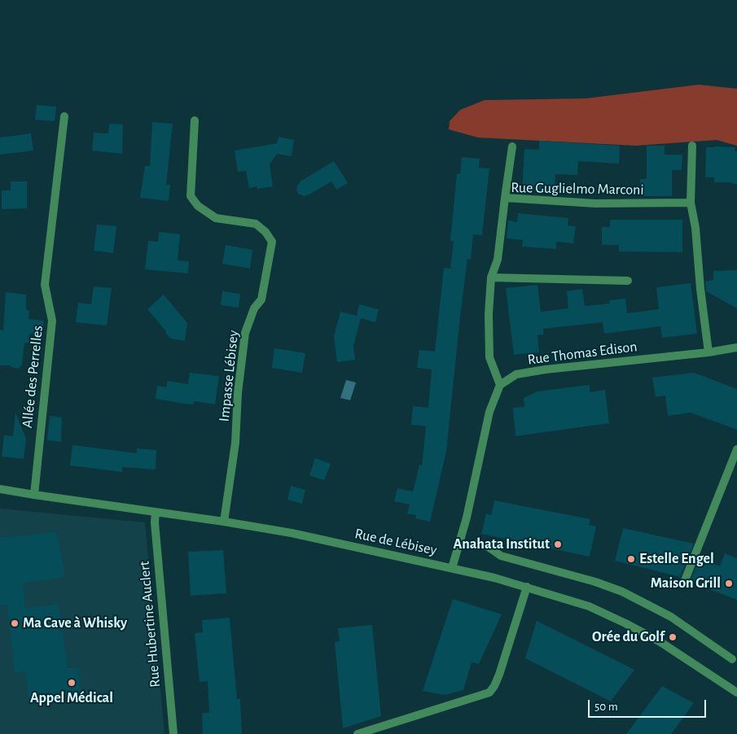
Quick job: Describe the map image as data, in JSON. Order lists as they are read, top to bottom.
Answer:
{
  "streets": {
    "street": [
      "Rue Guglielmo Marconi",
      "Rue Thomas Edison",
      "Impasse Lébisey",
      "Allée des Perrelles",
      "Rue de Lébisey",
      "Rue Hubertine Auclert"
    ]
  },
  "crossings": [
    ["Rue Guglielmo Marconi", "Rue Thomas Edison"],
    ["Impasse Lébisey", "Rue de Lébisey"],
    ["Allée des Perrelles", "Rue de Lébisey"],
    ["Rue de Lébisey", "Rue Hubertine Auclert"]
  ],
  "places": [
    "Anahata Institut",
    "Estelle Engel",
    "Maison Grill",
    "Ma Cave à Whisky",
    "Orée du Golf",
    "Appel Médical"
  ],
  "scale_bar": "50 m"
}
